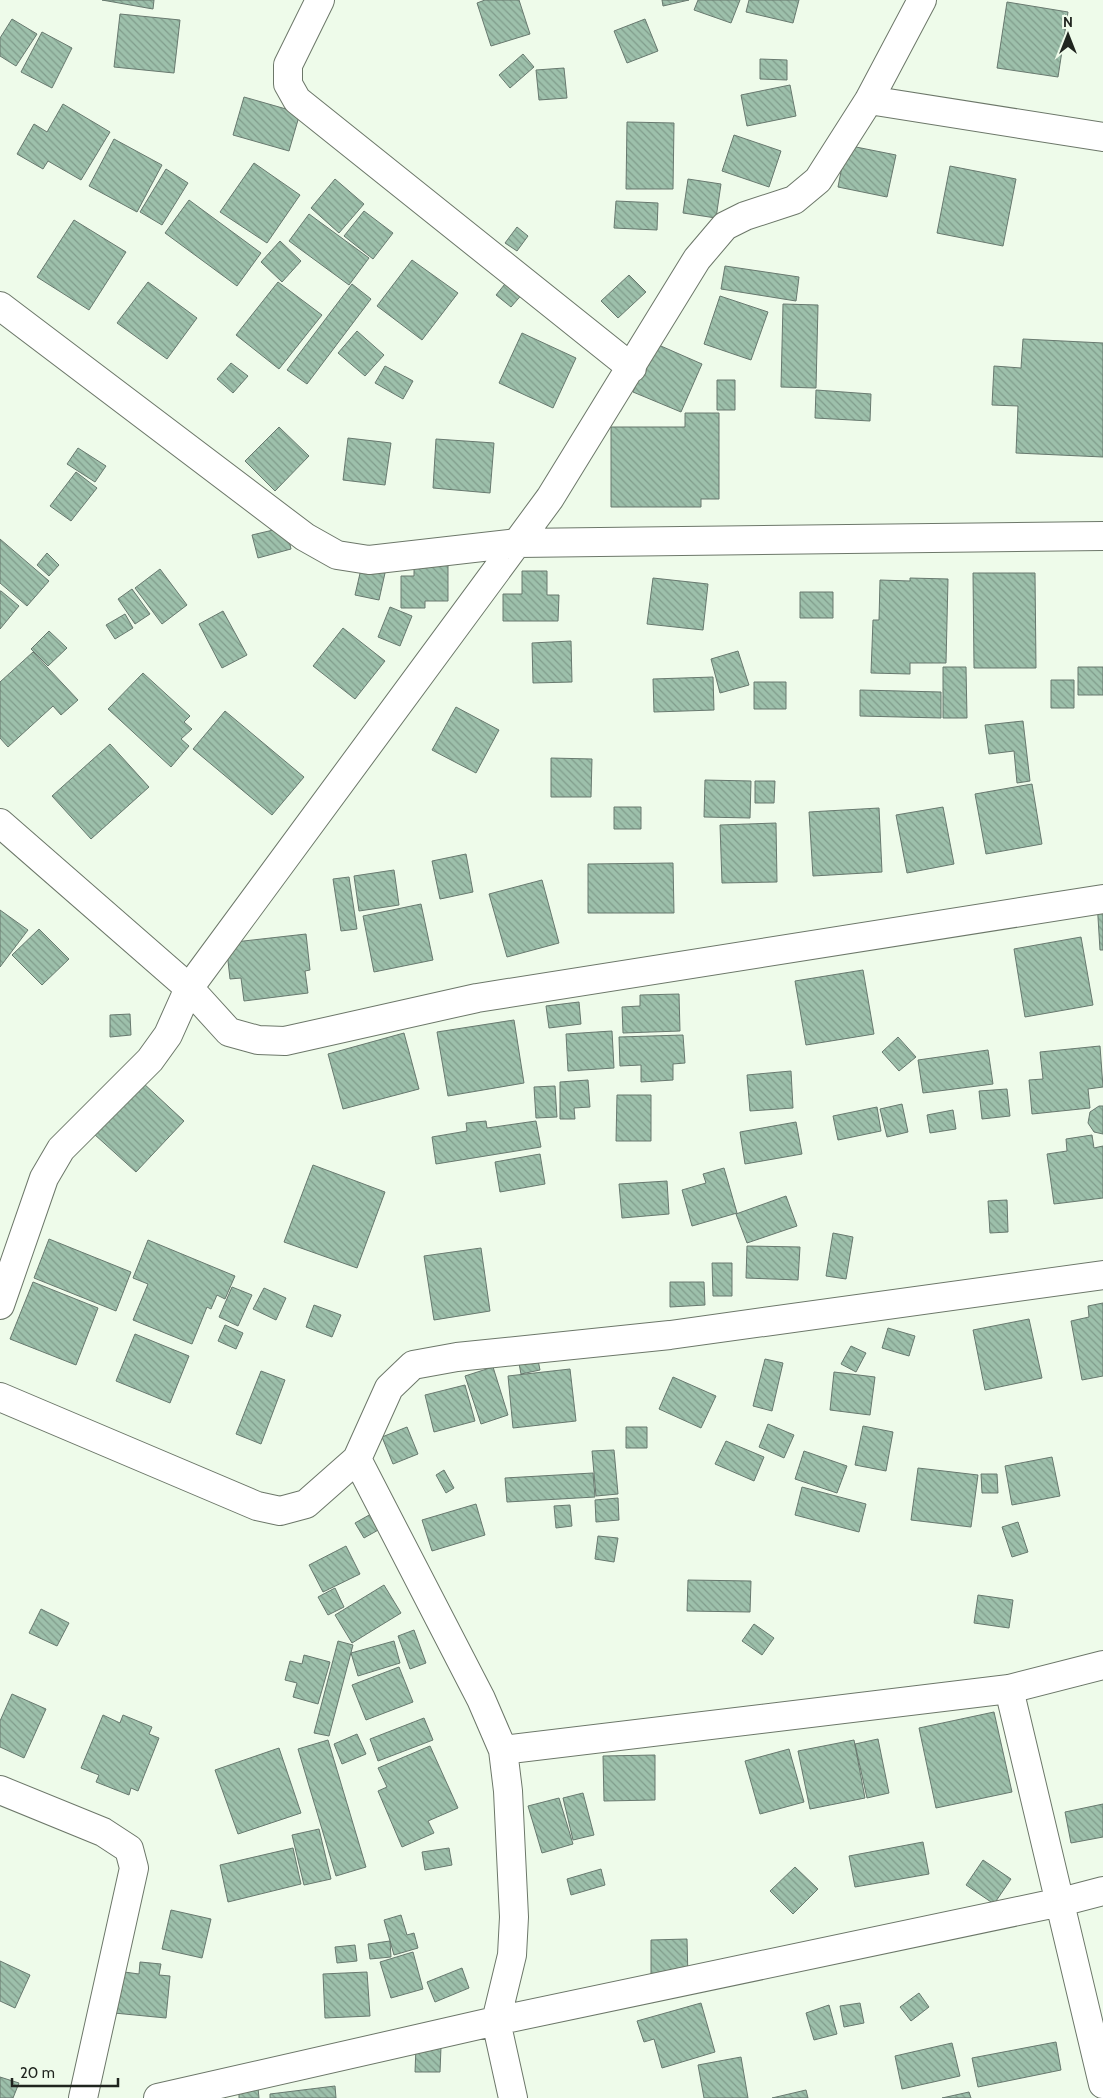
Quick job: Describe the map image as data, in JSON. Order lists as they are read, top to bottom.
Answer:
{
  "scale_bar": "20 m",
  "north": "top"
}
